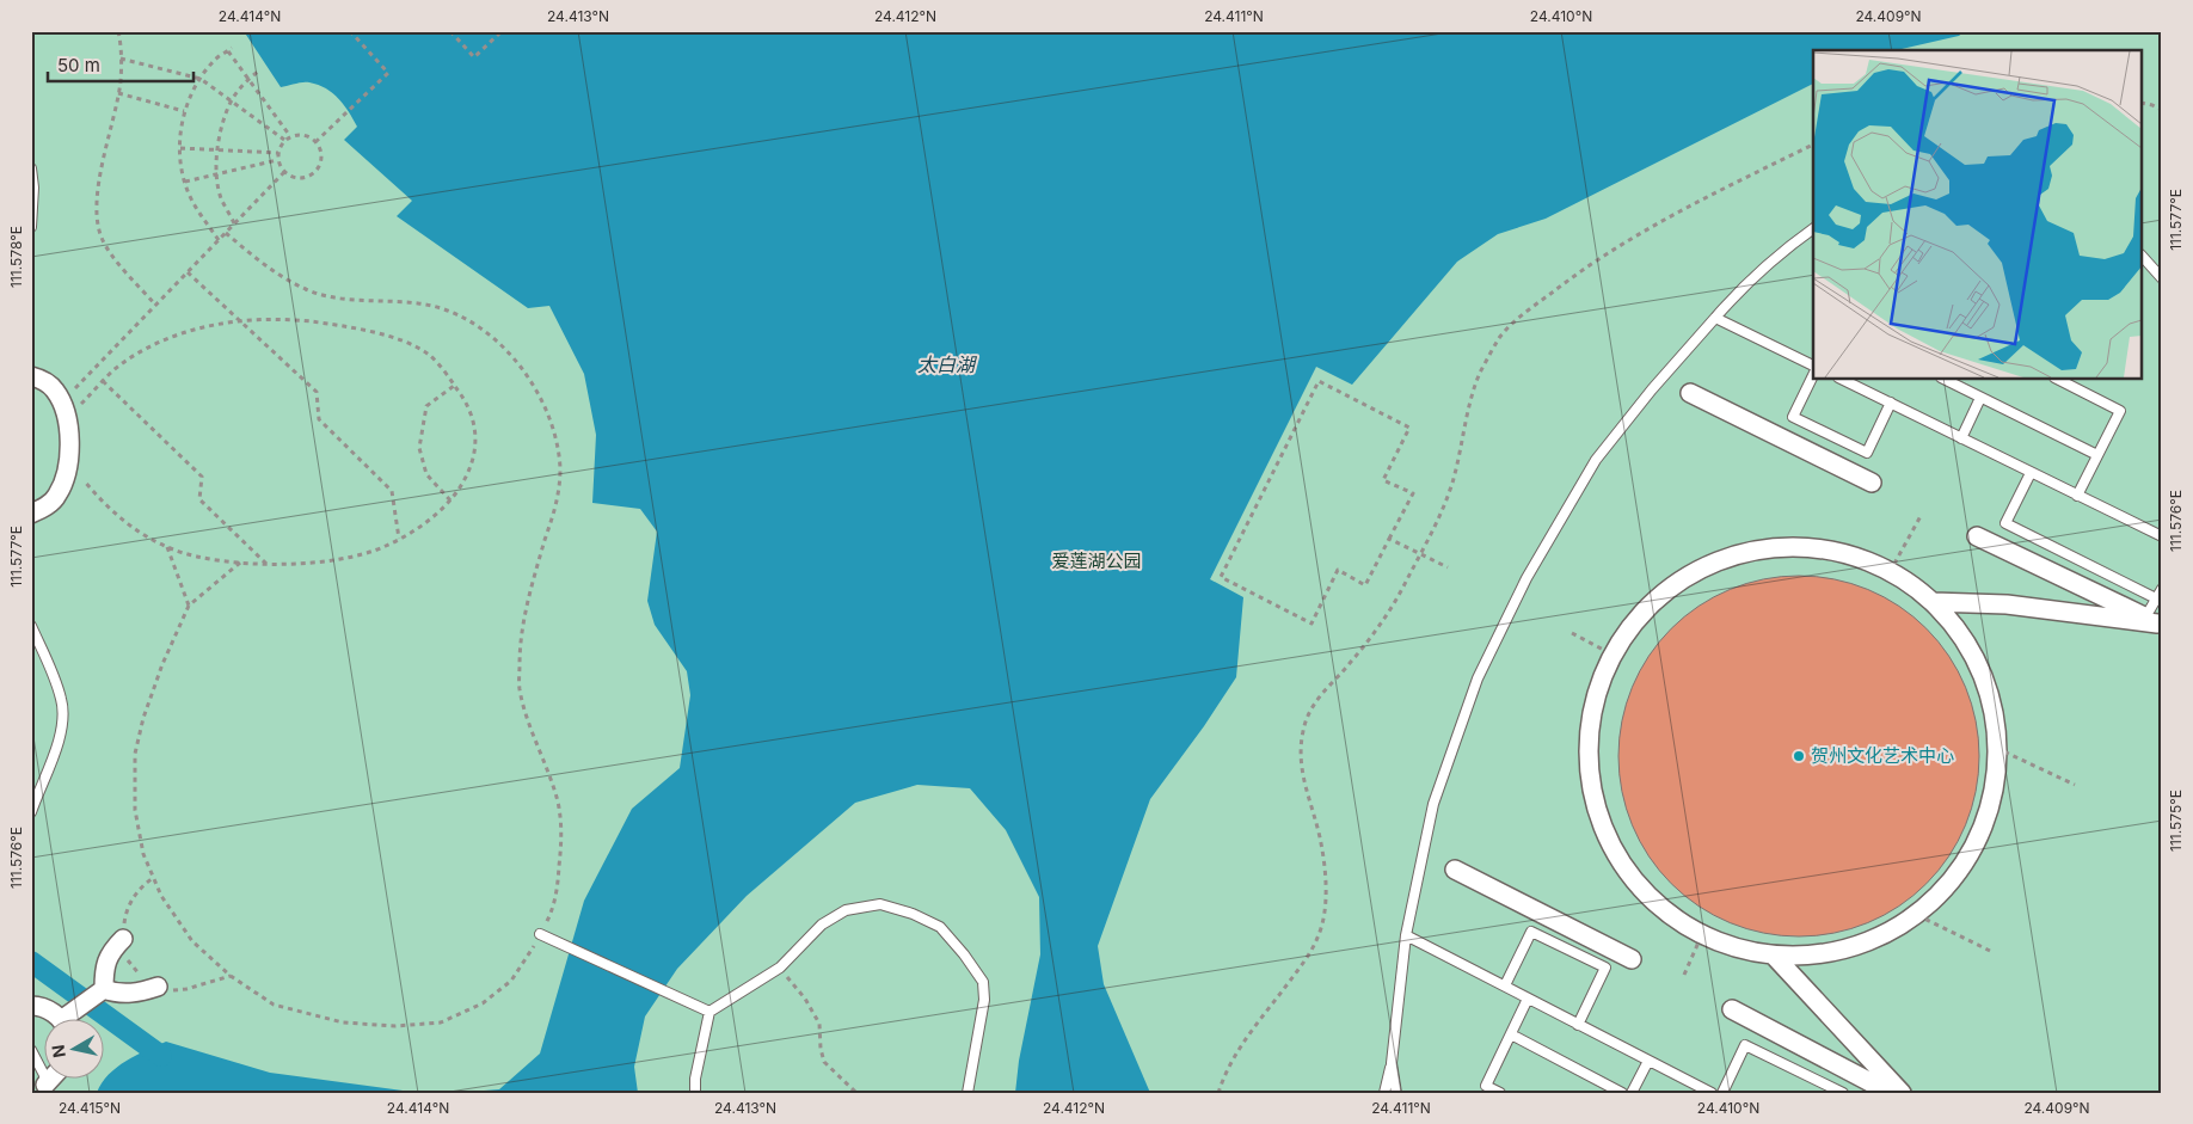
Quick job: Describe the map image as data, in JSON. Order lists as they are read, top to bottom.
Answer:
{
  "water": ["太白湖"],
  "parks": ["爱莲湖公园"],
  "places": ["贺州文化艺术中心"],
  "scale_bar": "50 m",
  "north": "left",
  "coordinates": [
    "24.414°N",
    "24.413°N",
    "24.412°N",
    "24.411°N",
    "24.410°N",
    "24.409°N",
    "111.577°E",
    "111.578°E",
    "111.576°E",
    "111.575°E",
    "24.415°N"
  ]
}
